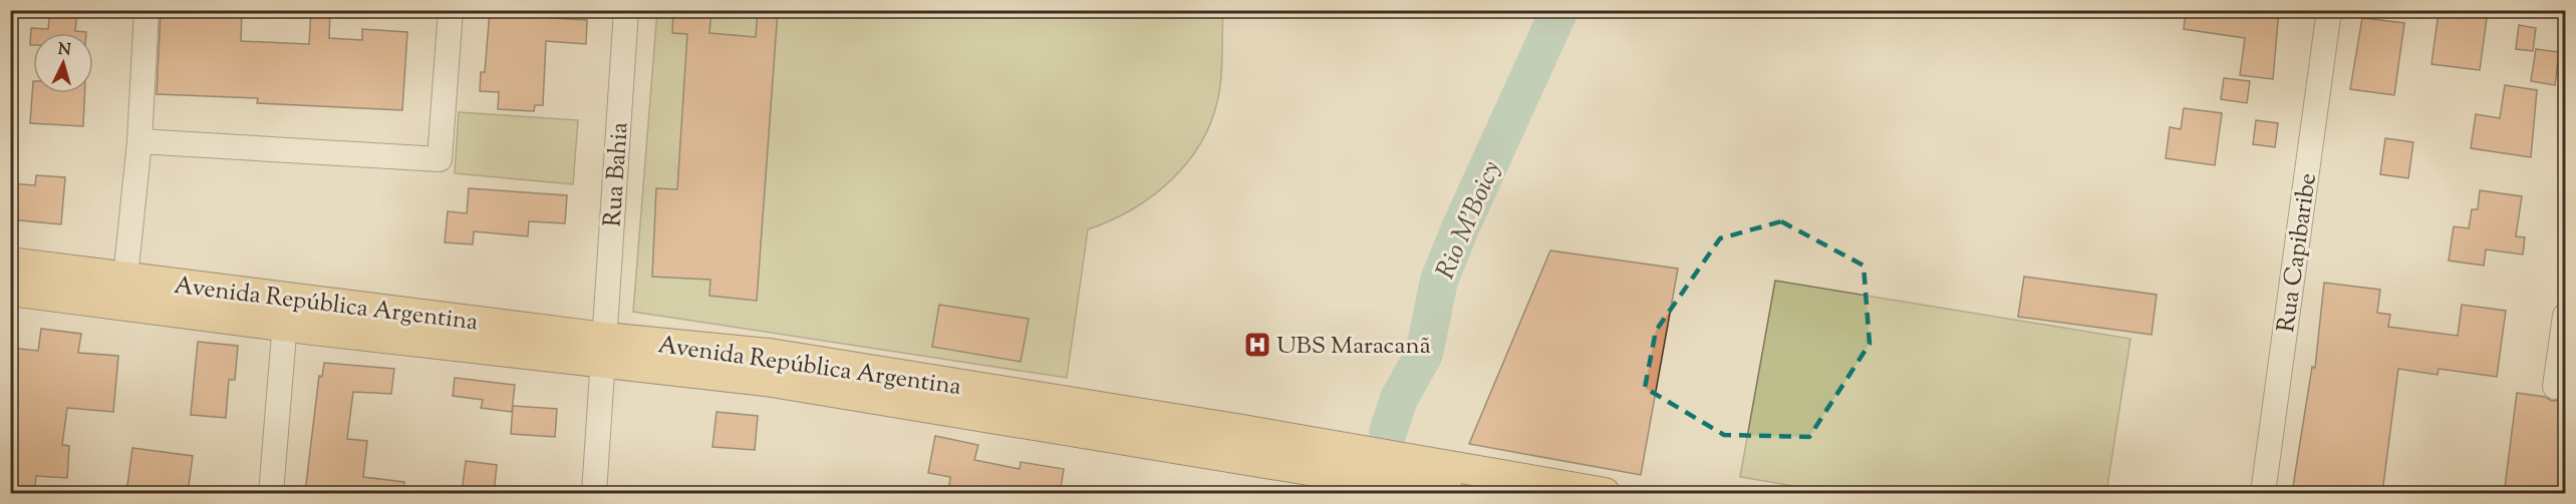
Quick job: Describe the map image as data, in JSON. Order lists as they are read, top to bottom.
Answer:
{
  "streets": {
    "main road": ["Avenida República Argentina"],
    "street": ["Rua Bahia", "Rua Capibaribe"]
  },
  "crossings": [
    ["Rua Bahia", "Avenida República Argentina"]
  ],
  "water": ["Rio M'Boicy"],
  "places": {
    "hospital": ["UBS Maracanã"]
  },
  "north": "top"
}
